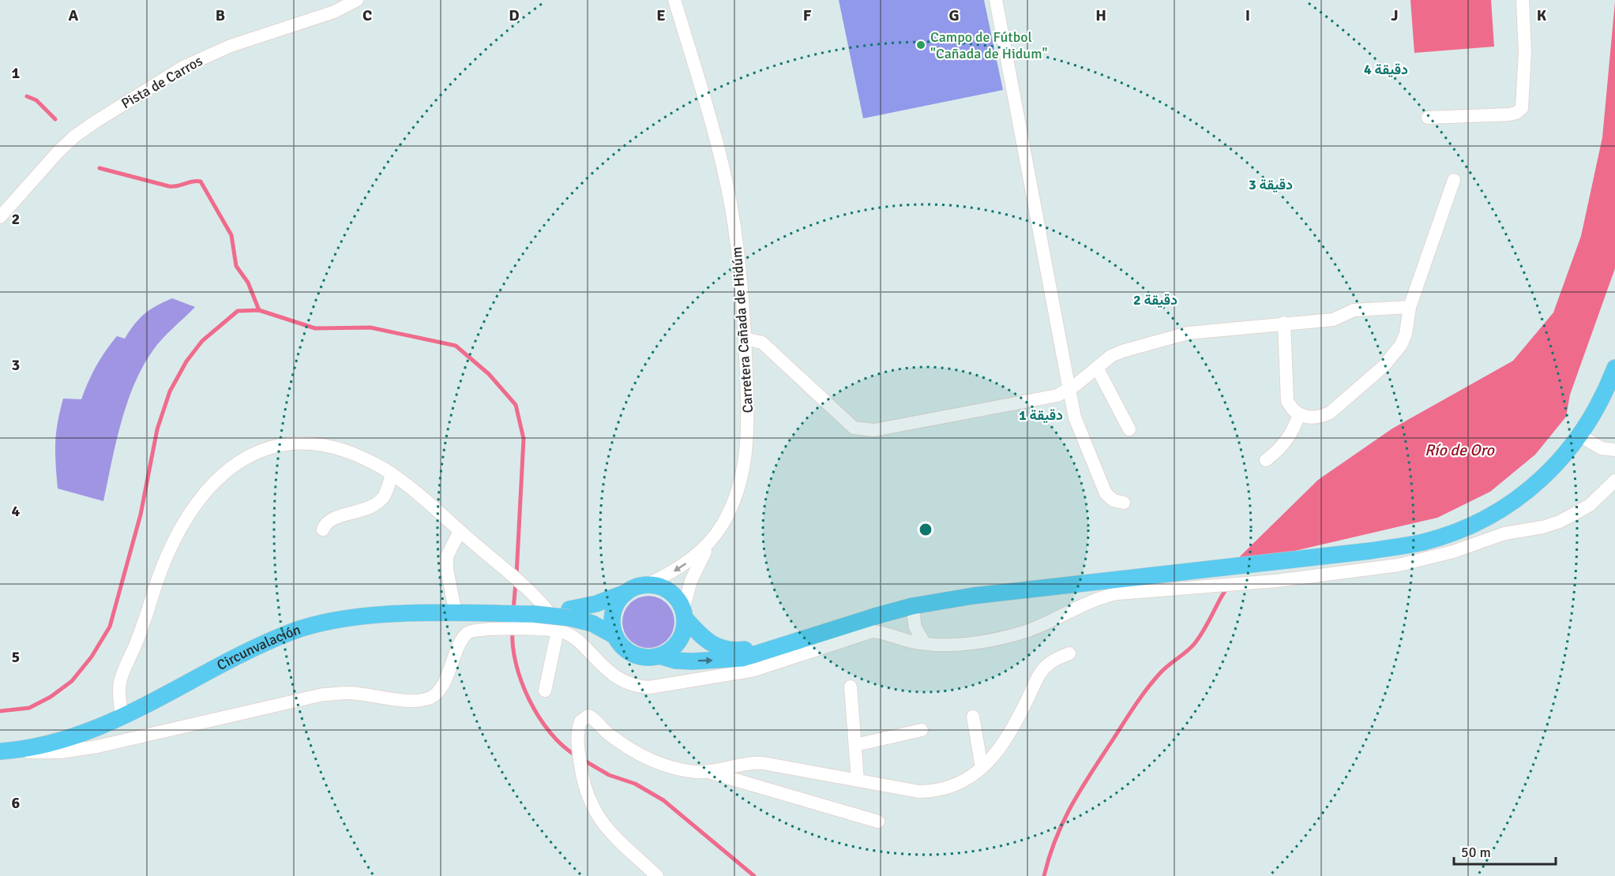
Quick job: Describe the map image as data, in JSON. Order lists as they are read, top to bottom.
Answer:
{
  "streets": {
    "main road": ["Circunvalación"],
    "street": ["Pista de Carros", "Carretera Cañada de Hidúm"]
  },
  "water": ["Río de Oro"],
  "places": ["Campo de Fútbol \"Cañada de Hidum\""],
  "scale_bar": "50 m",
  "grid": {
    "columns": [
      "A",
      "B",
      "C",
      "D",
      "E",
      "F",
      "G",
      "H",
      "I",
      "J",
      "K"
    ],
    "rows": [
      "1",
      "2",
      "3",
      "4",
      "5",
      "6"
    ]
  },
  "rings": [
    "4 دقيقة",
    "3 دقيقة",
    "2 دقيقة",
    "1 دقيقة"
  ]
}
